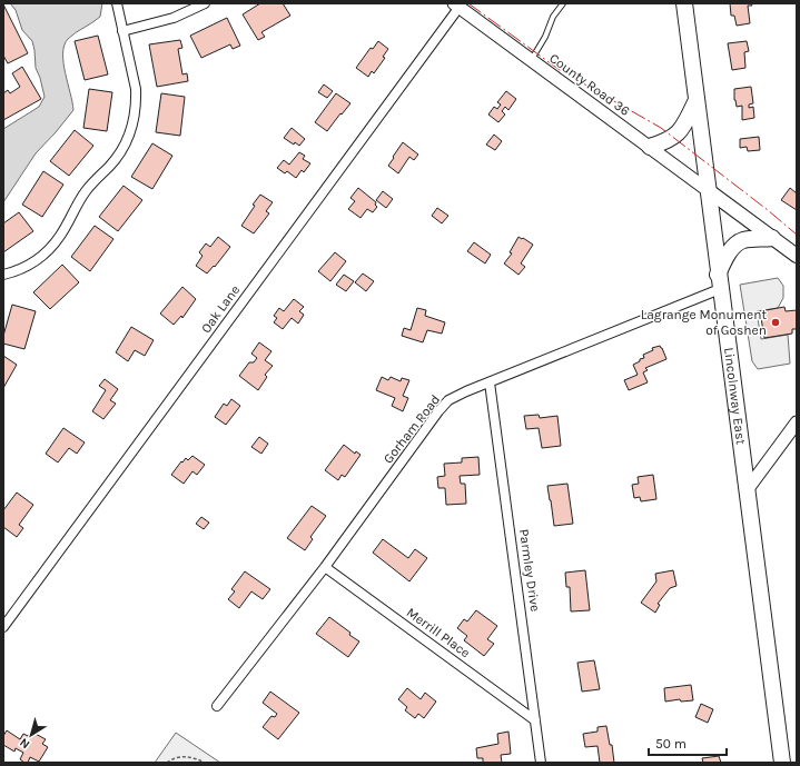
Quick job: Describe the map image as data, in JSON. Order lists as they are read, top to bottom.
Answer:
{
  "streets": {
    "highway": ["Lincolnway East"],
    "street": [
      "County Road 36",
      "Oak Lane",
      "Gorham Road",
      "Parmley Drive",
      "Merrill Place"
    ]
  },
  "crossings": [
    ["County Road 36", "Oak Lane"],
    ["County Road 36", "Lincolnway East"],
    ["Lincolnway East", "Gorham Road"],
    ["Gorham Road", "Parmley Drive"],
    ["Gorham Road", "Merrill Place"],
    ["Parmley Drive", "Merrill Place"]
  ],
  "places": ["Lagrange Monument of Goshen"],
  "scale_bar": "50 m",
  "north": "bottom left"
}
